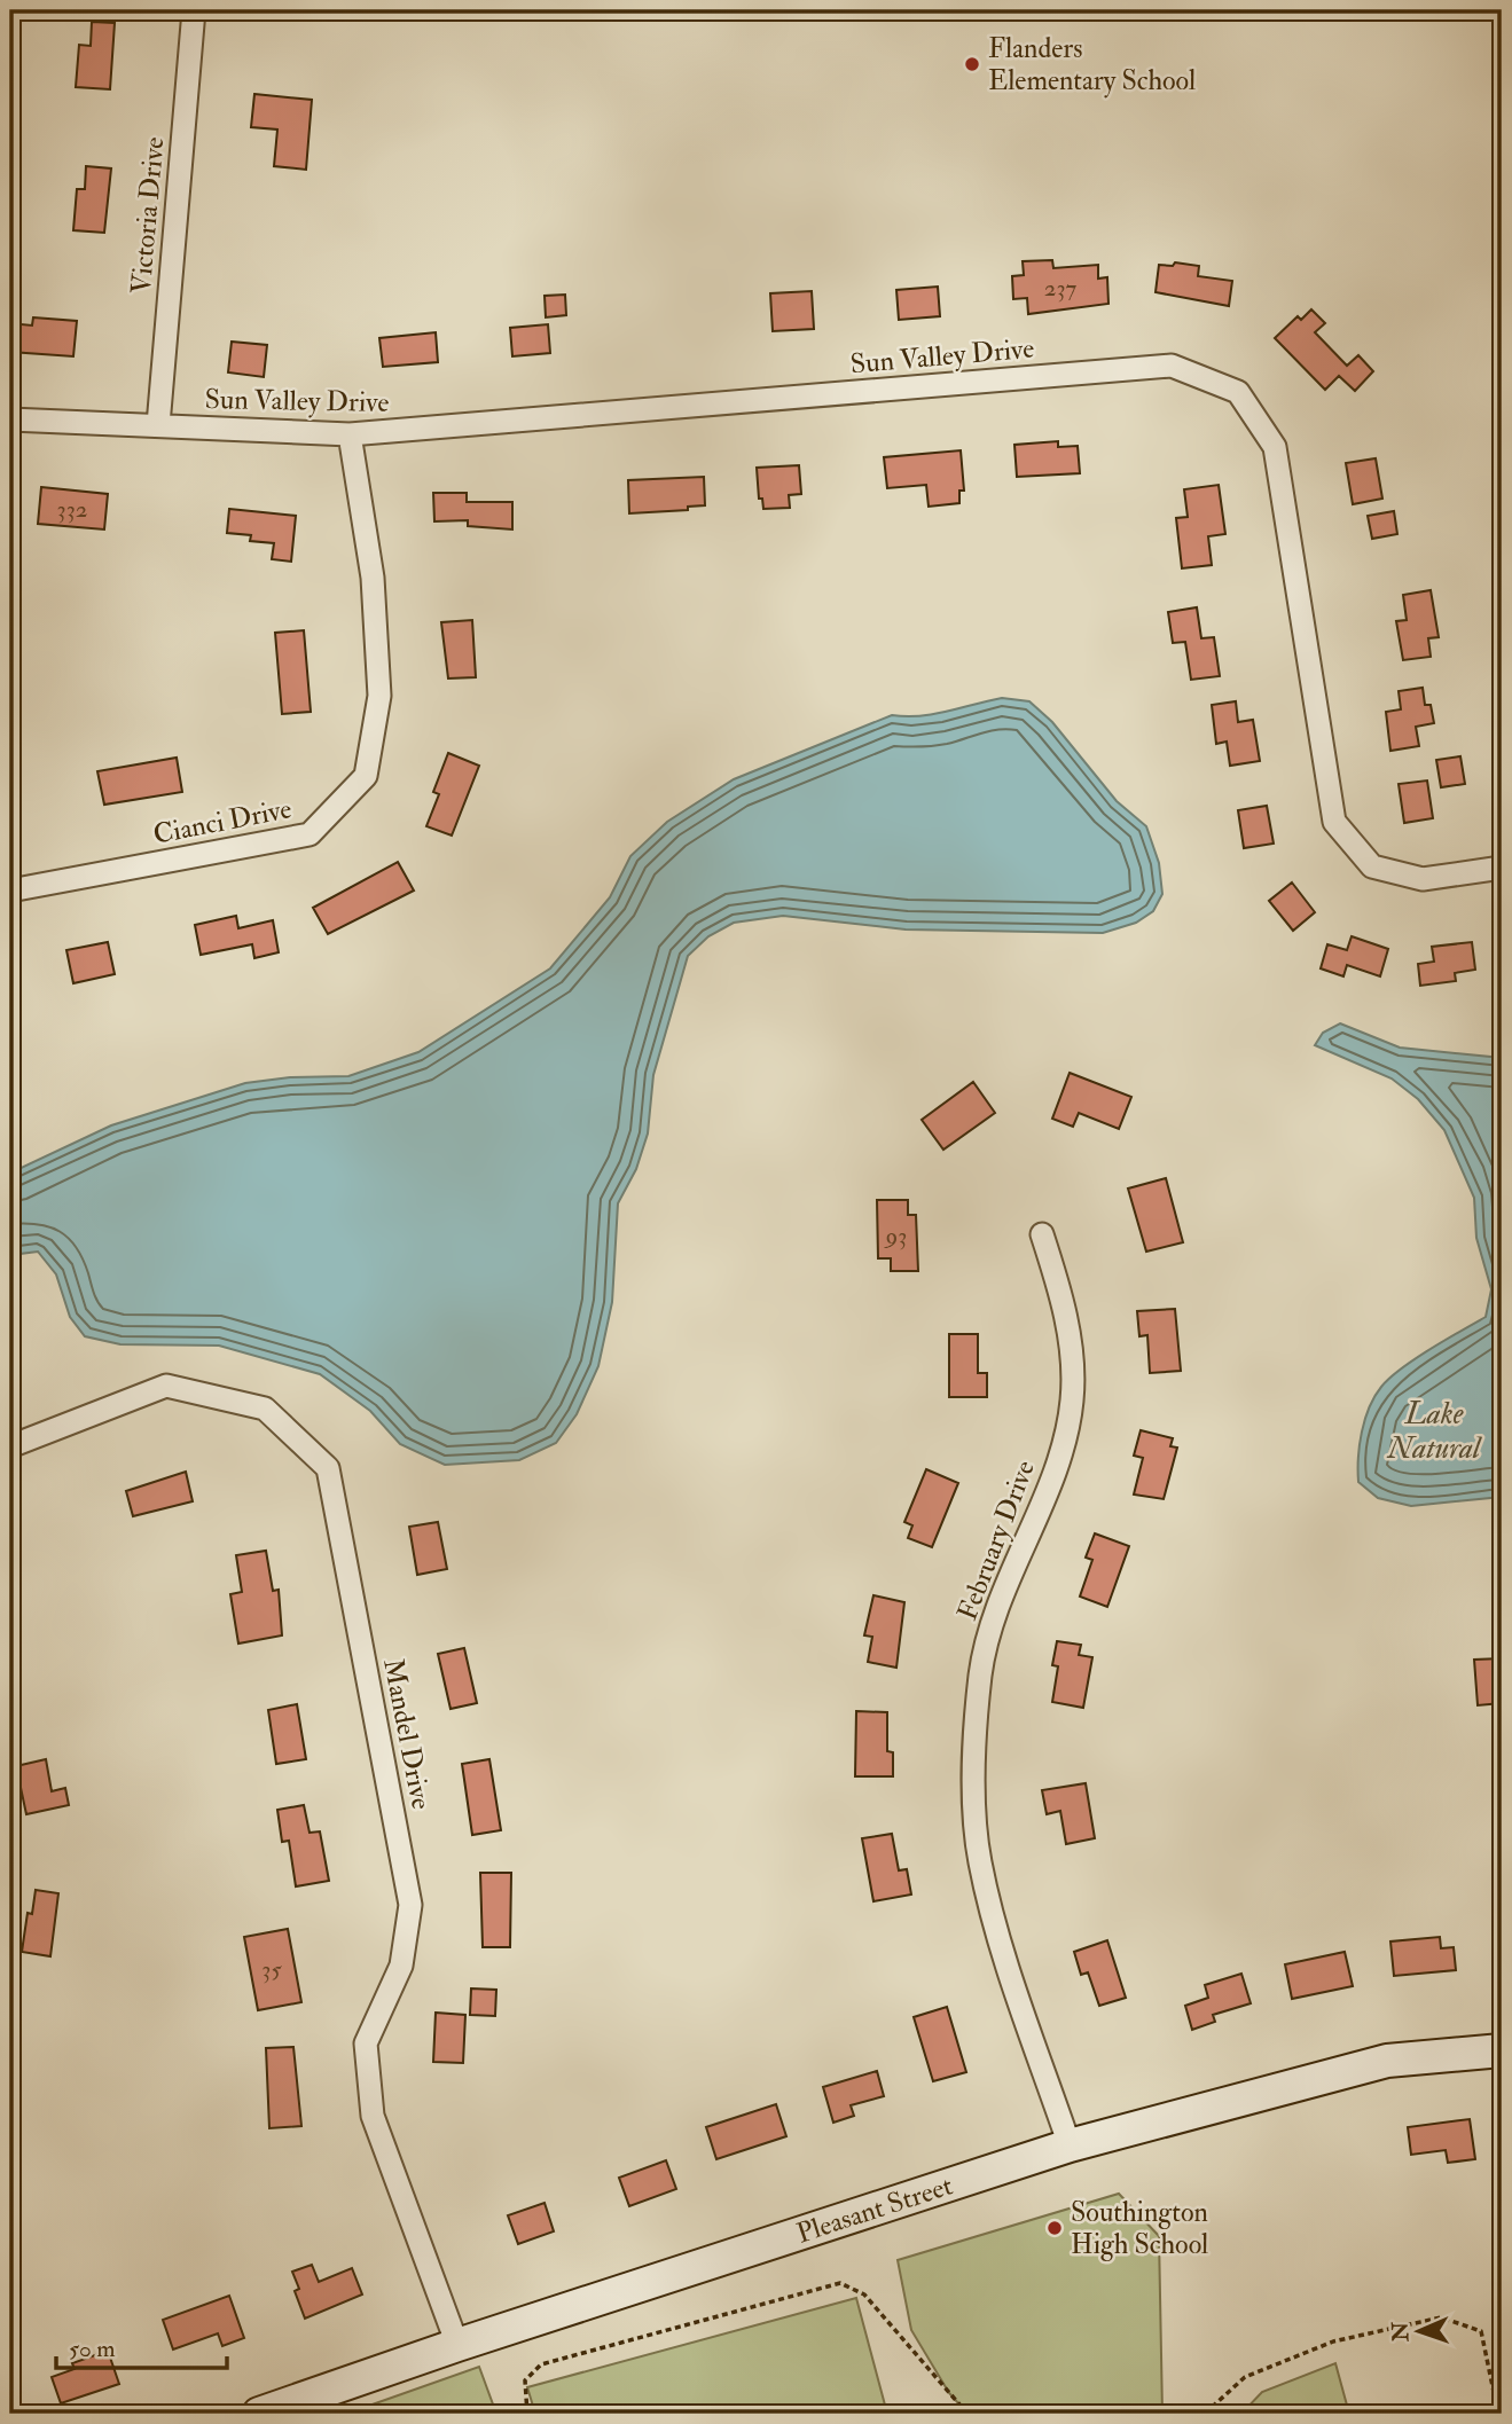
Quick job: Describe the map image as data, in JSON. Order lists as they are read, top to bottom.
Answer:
{
  "streets": {
    "street": [
      "Victoria Drive",
      "Sun Valley Drive",
      "Cianci Drive",
      "February Drive",
      "Mandel Drive",
      "Pleasant Street"
    ]
  },
  "crossings": [
    ["Victoria Drive", "Sun Valley Drive"],
    ["Sun Valley Drive", "Cianci Drive"],
    ["February Drive", "Pleasant Street"],
    ["Mandel Drive", "Pleasant Street"]
  ],
  "water": ["Lake Natural"],
  "places": ["Flanders Elementary School", "Southington High School"],
  "house_numbers": [
    "237",
    "332",
    "93",
    "35"
  ],
  "scale_bar": "50 m",
  "north": "left"
}
